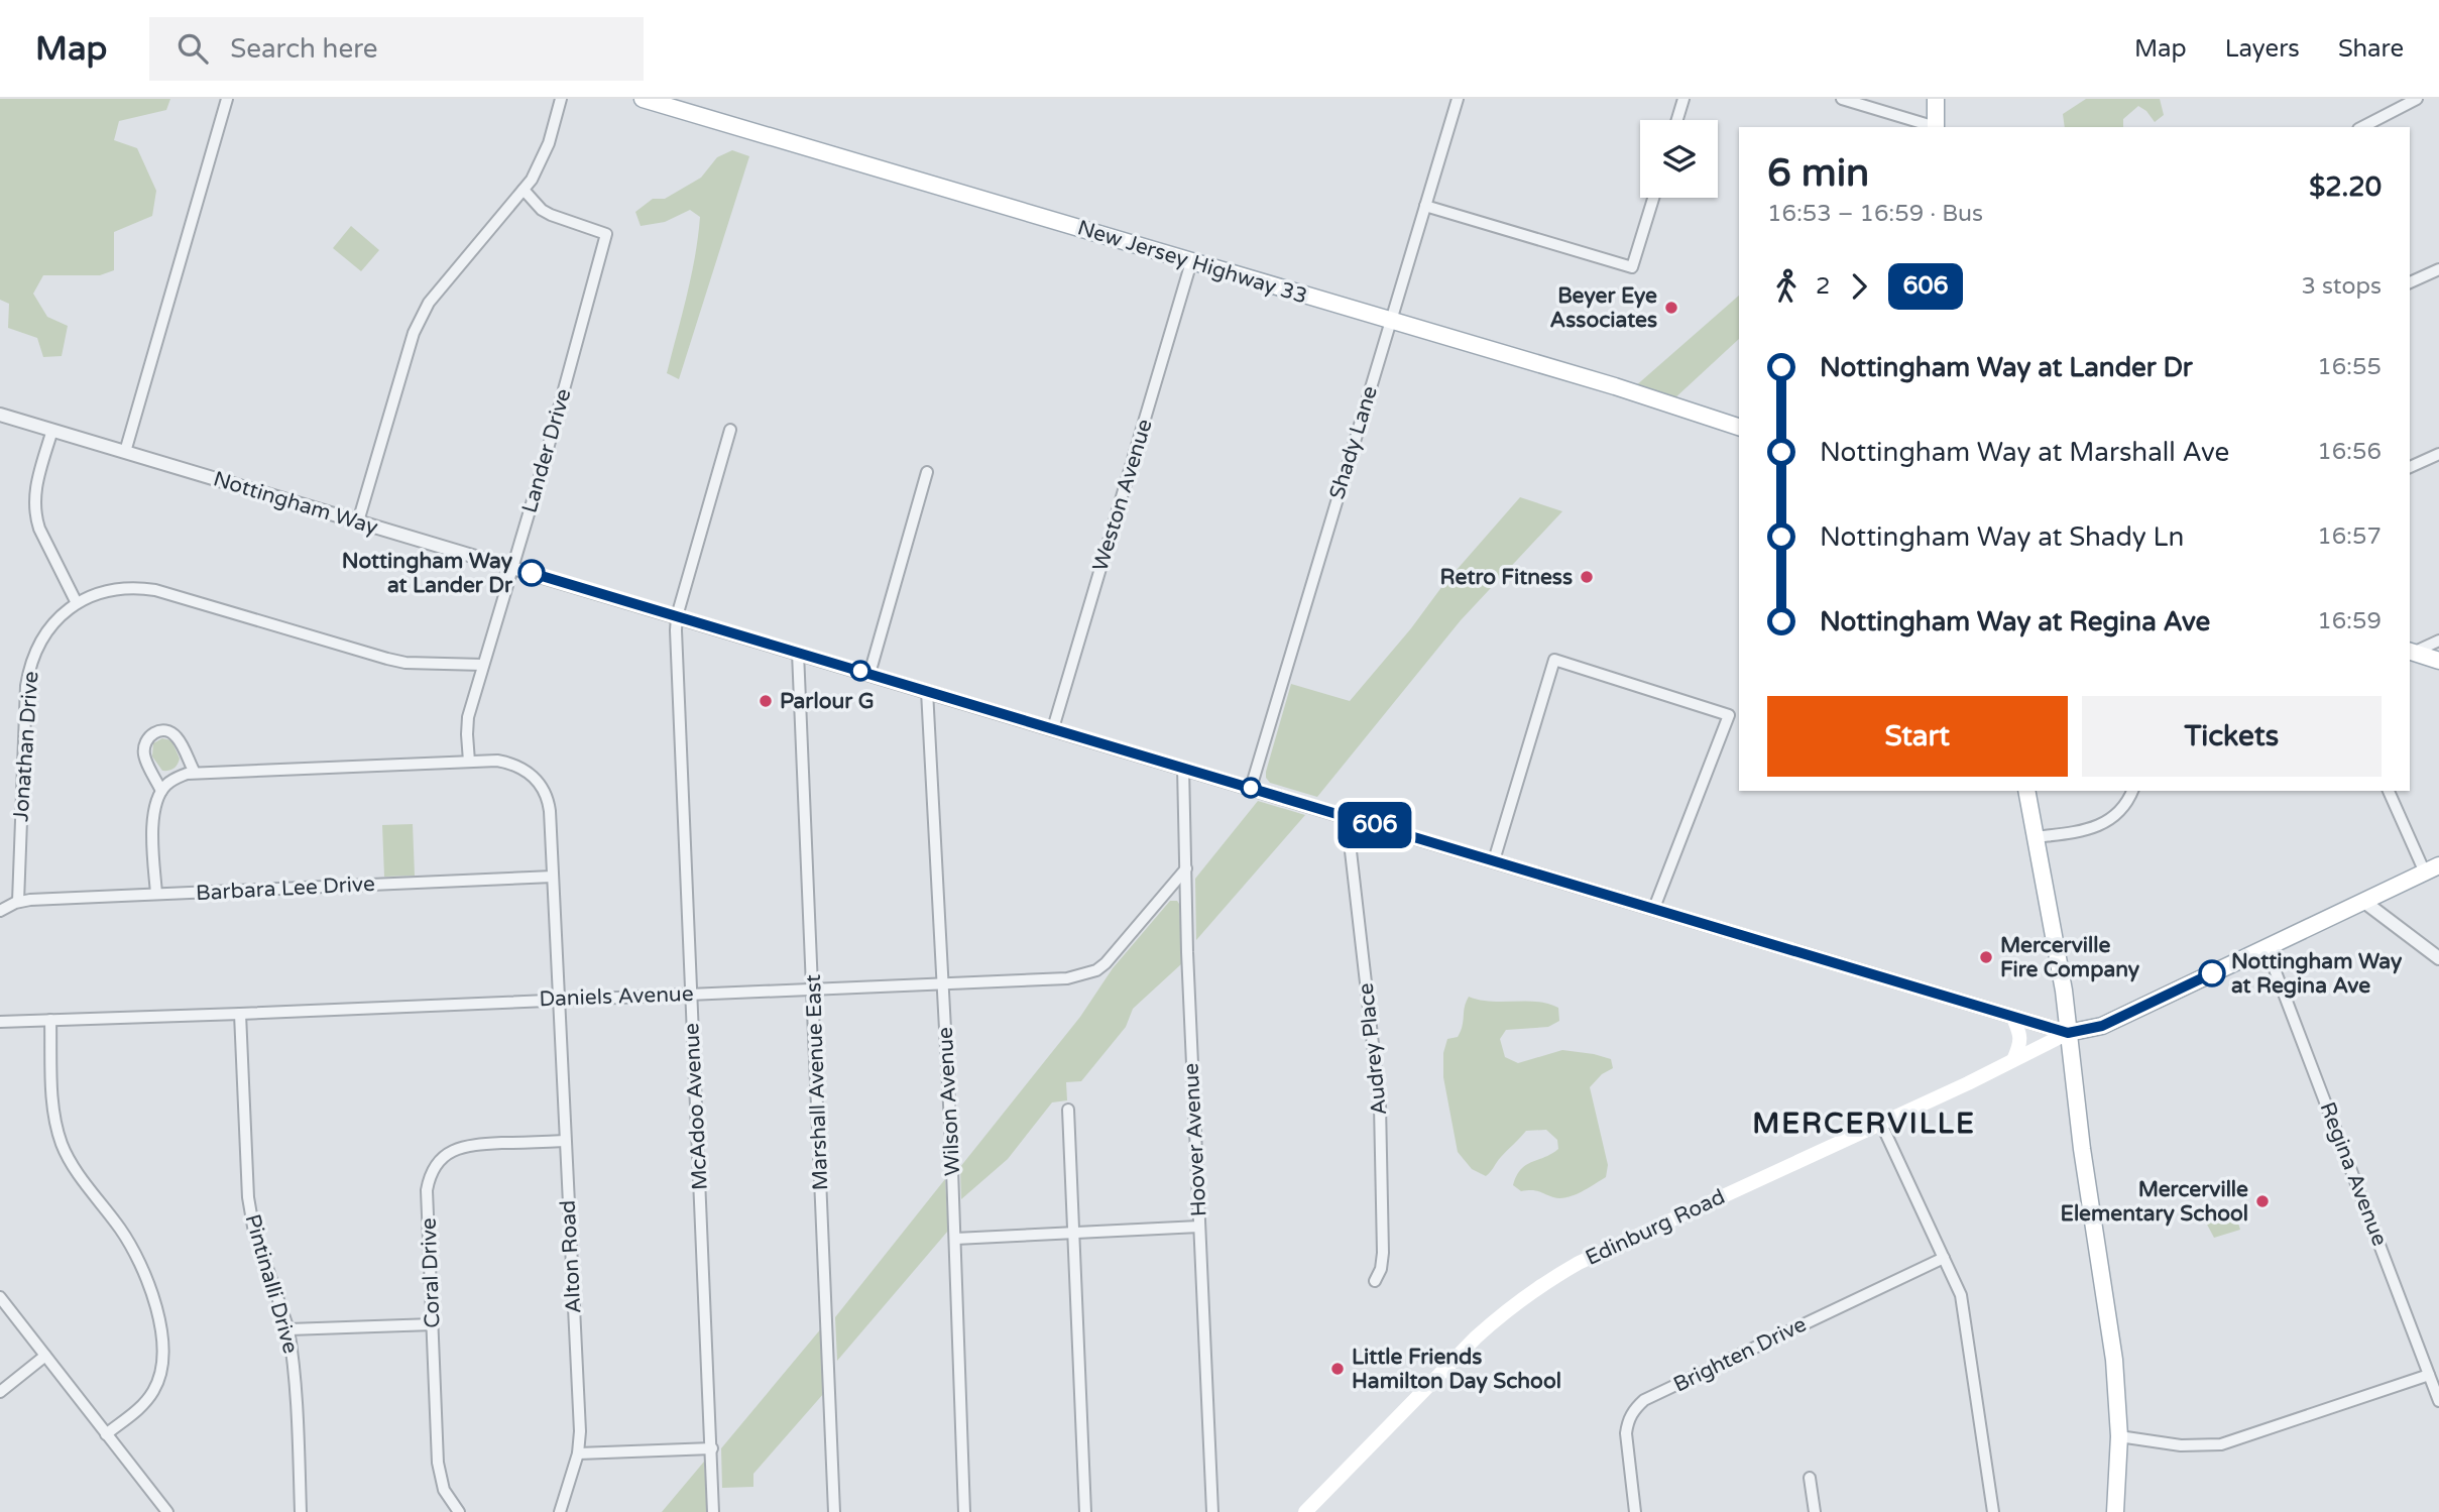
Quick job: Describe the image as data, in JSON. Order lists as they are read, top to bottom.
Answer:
{
  "streets": {
    "main road": ["New Jersey Highway 33", "Nottingham Way", "Edinburg Road"],
    "street": [
      "Shady Lane",
      "Lander Drive",
      "Weston Avenue",
      "Jonathan Drive",
      "Barbara Lee Drive",
      "Daniels Avenue",
      "Audrey Place",
      "Marshall Avenue East",
      "Wilson Avenue",
      "McAdoo Avenue",
      "Hoover Avenue",
      "Regina Avenue",
      "Alton Road",
      "Coral Drive",
      "Pintinalli Drive",
      "Brighten Drive"
    ]
  },
  "crossings": [
    ["New Jersey Highway 33", "Shady Lane"],
    ["New Jersey Highway 33", "Weston Avenue"],
    ["Shady Lane", "Nottingham Way"],
    ["Lander Drive", "Nottingham Way"],
    ["Lander Drive", "Alton Road"],
    ["Weston Avenue", "Nottingham Way"],
    ["Nottingham Way", "Audrey Place"],
    ["Nottingham Way", "Marshall Avenue East"],
    ["Nottingham Way", "Wilson Avenue"],
    ["Nottingham Way", "McAdoo Avenue"],
    ["Nottingham Way", "Hoover Avenue"],
    ["Nottingham Way", "Regina Avenue"],
    ["Nottingham Way", "Edinburg Road"],
    ["Jonathan Drive", "Barbara Lee Drive"],
    ["Barbara Lee Drive", "Alton Road"],
    ["Daniels Avenue", "Marshall Avenue East"],
    ["Daniels Avenue", "Wilson Avenue"],
    ["Daniels Avenue", "McAdoo Avenue"],
    ["Daniels Avenue", "Hoover Avenue"],
    ["Daniels Avenue", "Alton Road"],
    ["Daniels Avenue", "Pintinalli Drive"],
    ["Alton Road", "Coral Drive"]
  ],
  "districts": ["MERCERVILLE"],
  "places": [
    "Beyer Eye Associates",
    "Nottingham Way at Lander Dr",
    "Retro Fitness",
    "Parlour G",
    "Mercerville Fire Company",
    "Nottingham Way at Regina Ave",
    "Mercerville Elementary School",
    "Little Friends Hamilton Day School"
  ],
  "lines": ["bus line 606"],
  "page": {
    "header": "Map",
    "search": "Search here",
    "nav": ["Map", "Layers", "Share"],
    "on_map": "606",
    "heading": ["6 min", "16:53 – 16:59 · Bus", "$2.20"],
    "legs": ["2", "606", "3 stops"],
    "list": [
      {
        "name": "Nottingham Way at Lander Dr",
        "value": "16:55"
      },
      {
        "name": "Nottingham Way at Marshall Ave",
        "value": "16:56"
      },
      {
        "name": "Nottingham Way at Shady Ln",
        "value": "16:57"
      },
      {
        "name": "Nottingham Way at Regina Ave",
        "value": "16:59"
      }
    ],
    "buttons": ["Start", "Tickets"]
  }
}
